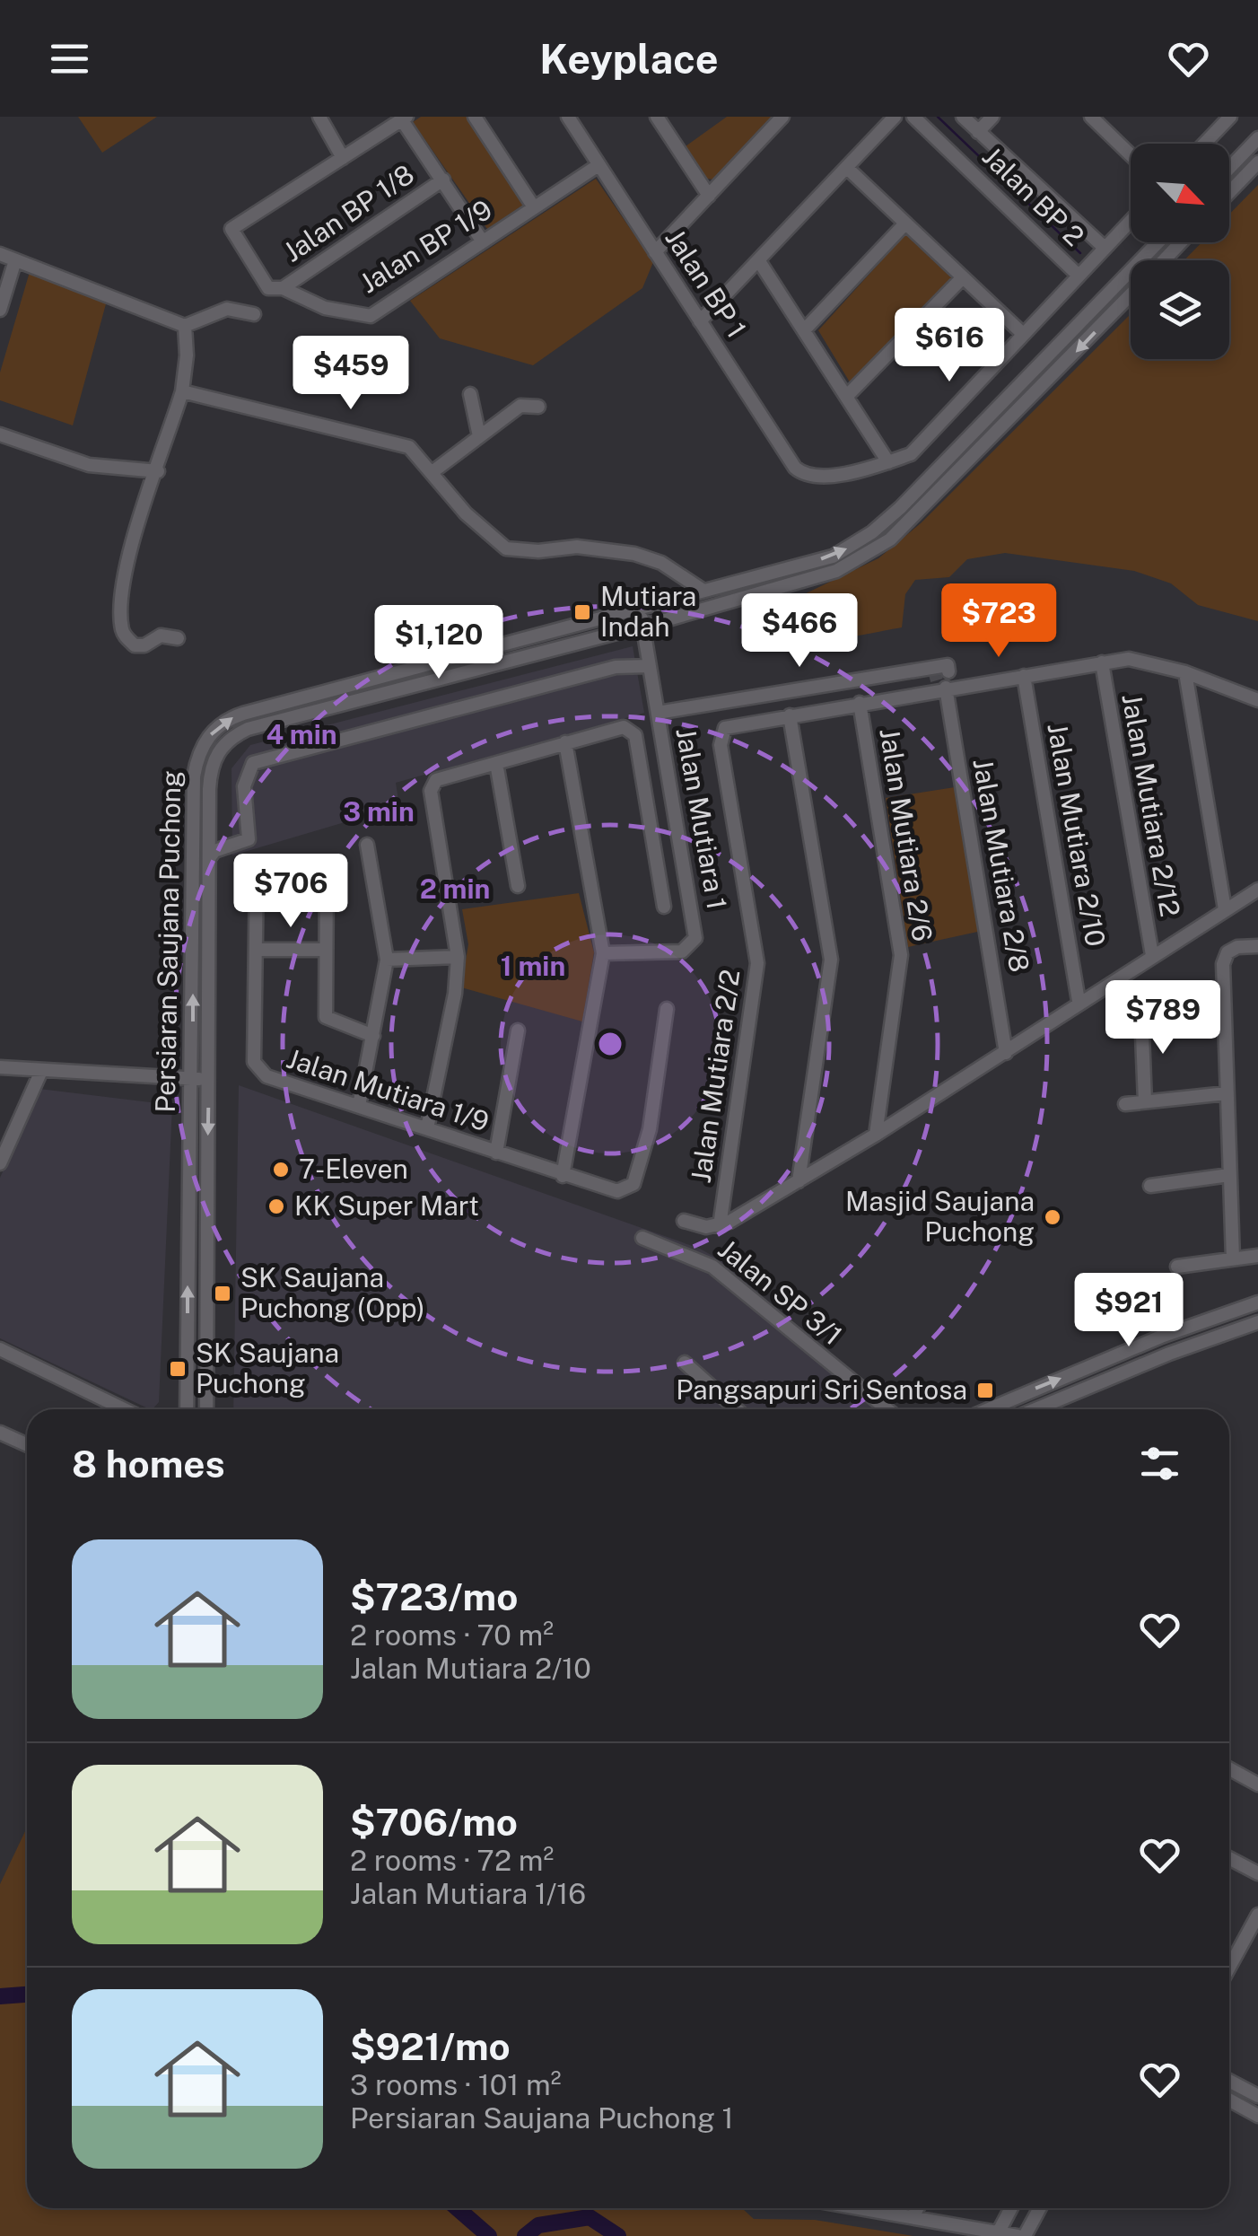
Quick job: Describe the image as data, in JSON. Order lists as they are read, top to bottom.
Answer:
{
  "streets": {
    "street": [
      "Jalan BP 2",
      "Jalan BP 1/8",
      "Jalan BP 1/9",
      "Jalan BP 1",
      "Jalan Mutiara 2/12",
      "Jalan Mutiara 1",
      "Jalan Mutiara 2/6",
      "Jalan Mutiara 2/10",
      "Jalan Mutiara 2/8",
      "Persiaran Saujana Puchong",
      "Jalan Mutiara 2/2",
      "Jalan Mutiara 1/9",
      "Jalan SP 3/1"
    ]
  },
  "crossings": [
    ["Jalan BP 1/8", "Jalan BP 1/9"],
    ["Jalan BP 1/9", "Jalan BP 1"],
    ["Jalan Mutiara 1", "Persiaran Saujana Puchong"]
  ],
  "places": {
    "transit": [
      "Mutiara Indah",
      "SK Saujana Puchong (Opp)",
      "SK Saujana Puchong",
      "Pangsapuri Sri Sentosa"
    ],
    "other": ["7-Eleven", "KK Super Mart", "Masjid Saujana Puchong"]
  },
  "north": "bottom right",
  "page": {
    "header": "Keyplace",
    "price": [
      "$616",
      "$459",
      "$723",
      "$466",
      "$1,120",
      "$706",
      "$789",
      "$921"
    ],
    "heading": "8 homes",
    "list": [
      {
        "name": "$723/mo",
        "note": "2 rooms · 70 m² · Jalan Mutiara 2/10"
      },
      {
        "name": "$706/mo",
        "note": "2 rooms · 72 m² · Jalan Mutiara 1/16"
      },
      {
        "name": "$921/mo",
        "note": "3 rooms · 101 m² · Persiaran Saujana Puchong 1"
      }
    ]
  },
  "rings": [
    "4 min",
    "3 min",
    "2 min",
    "1 min"
  ]
}
